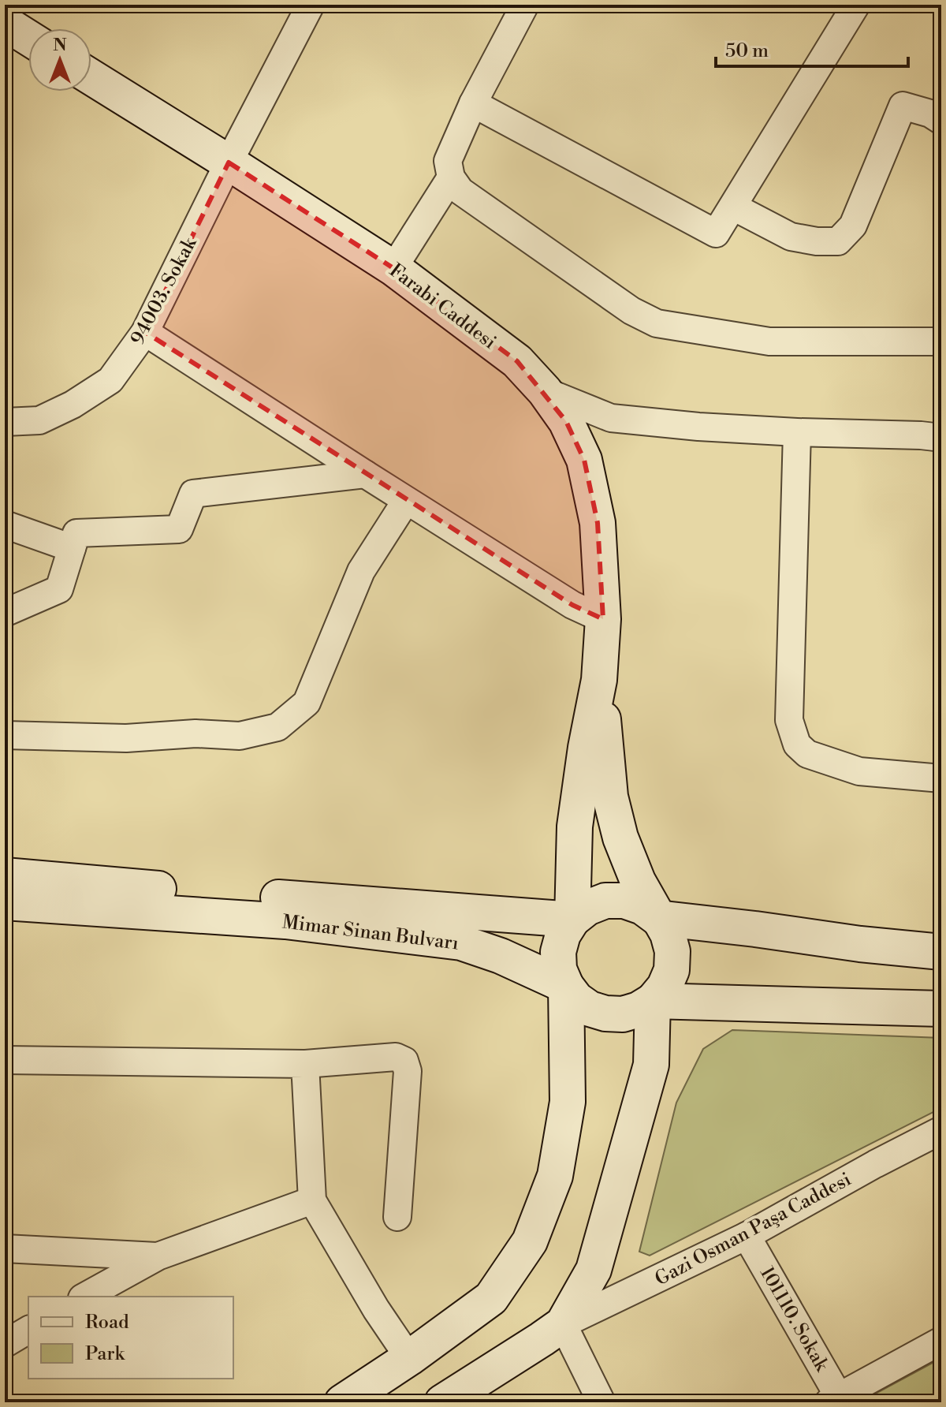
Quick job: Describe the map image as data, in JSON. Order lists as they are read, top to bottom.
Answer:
{
  "streets": {
    "main road": ["Farabi Caddesi", "Mimar Sinan Bulvarı", "Gazi Osman Paşa Caddesi"],
    "street": ["94003. Sokak", "101110. Sokak"]
  },
  "crossings": [
    ["94003. Sokak", "Farabi Caddesi"],
    ["Mimar Sinan Bulvarı", "Gazi Osman Paşa Caddesi"],
    ["Gazi Osman Paşa Caddesi", "101110. Sokak"]
  ],
  "legend": ["Road", "Park"],
  "scale_bar": "50 m",
  "north": "top"
}
